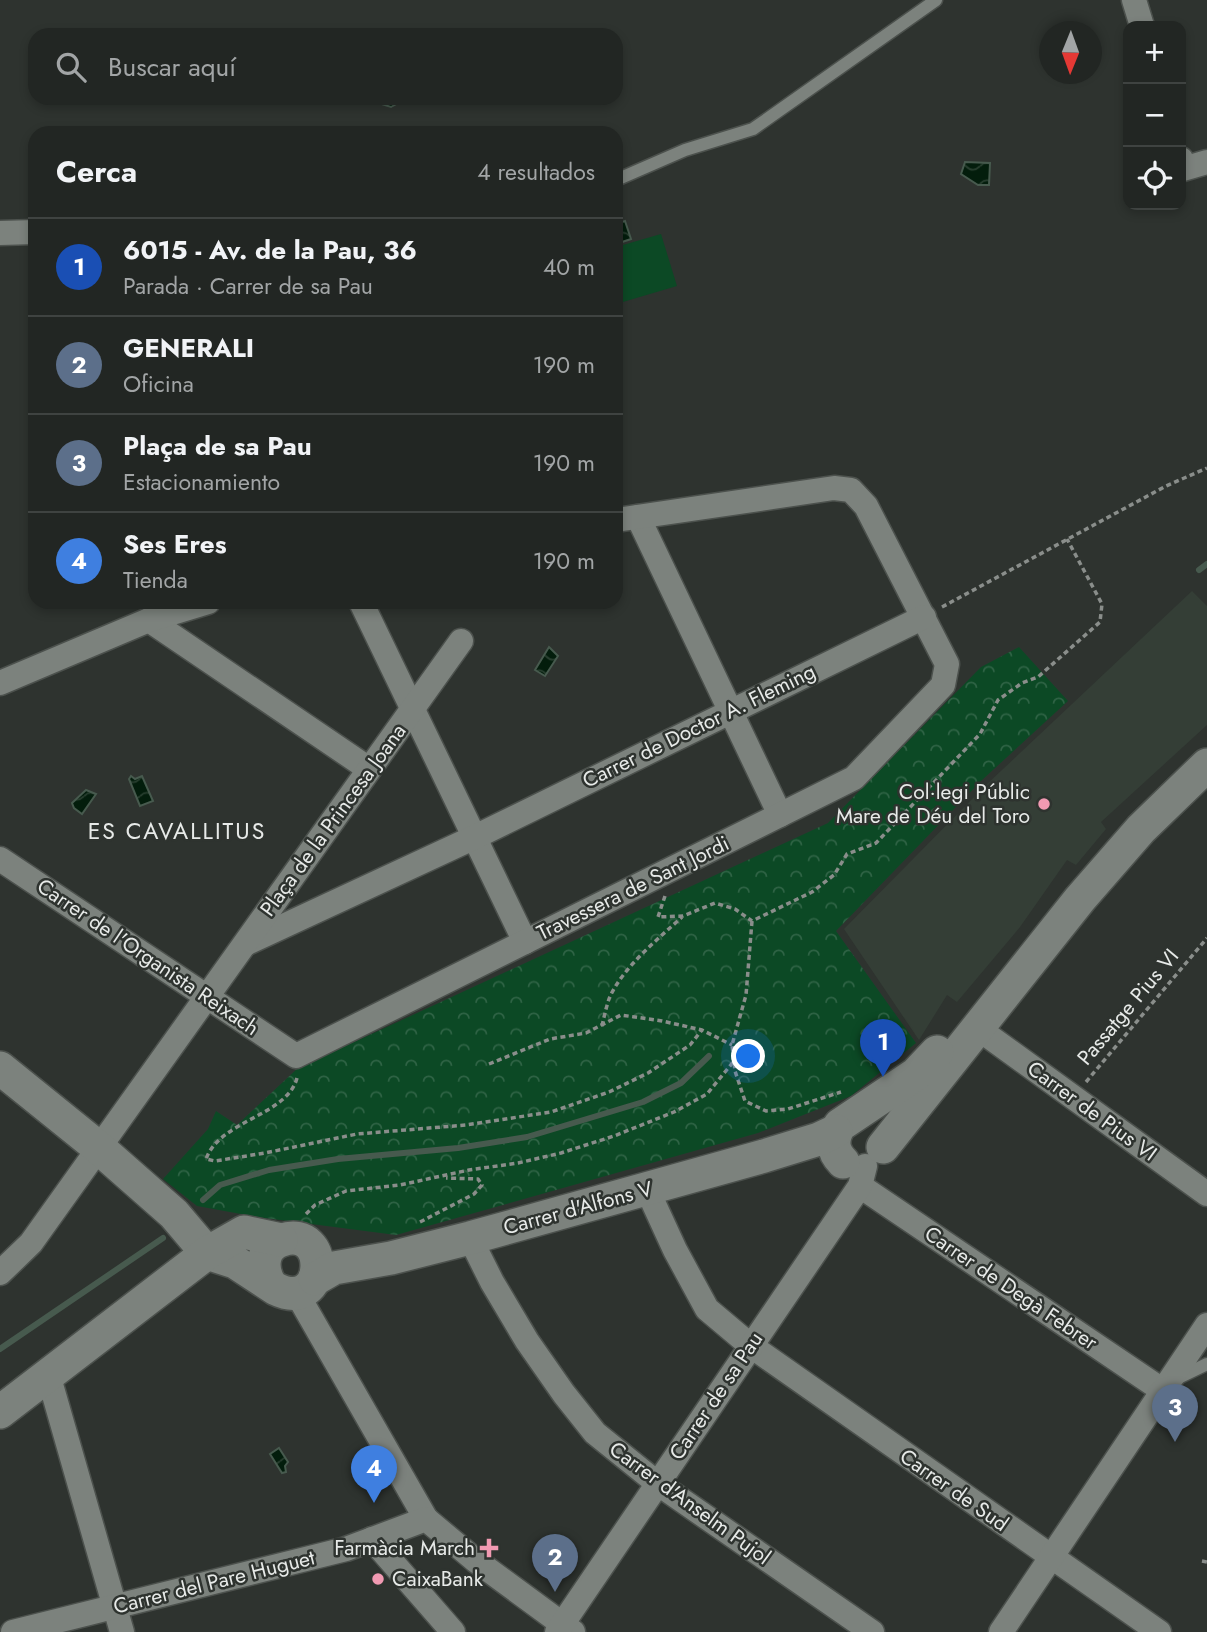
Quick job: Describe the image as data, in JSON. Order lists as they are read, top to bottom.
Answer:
{
  "streets": {
    "street": [
      "Carrer de Doctor A. Fleming",
      "Plaça de la Princesa Joana",
      "Travessera de Sant Jordi",
      "Carrer de l'Organista Reixach",
      "Carrer de Pius VI",
      "Carrer d'Alfons V",
      "Carrer de Degà Febrer",
      "Carrer de sa Pau",
      "Carrer de Sud",
      "Carrer d'Anselm Pujol",
      "Carrer del Pare Huguet"
    ],
    "path": ["Passatge Pius VI"]
  },
  "crossings": [
    ["Carrer de Doctor A. Fleming", "Plaça de la Princesa Joana"],
    ["Carrer de Doctor A. Fleming", "Travessera de Sant Jordi"],
    ["Travessera de Sant Jordi", "Carrer de l'Organista Reixach"],
    ["Passatge Pius VI", "Carrer de Pius VI"],
    ["Carrer de Pius VI", "Carrer de sa Pau"],
    ["Carrer d'Alfons V", "Carrer de Degà Febrer"],
    ["Carrer d'Alfons V", "Carrer de sa Pau"],
    ["Carrer d'Alfons V", "Carrer de Sud"],
    ["Carrer d'Alfons V", "Carrer d'Anselm Pujol"],
    ["Carrer de Degà Febrer", "Carrer de sa Pau"],
    ["Carrer de sa Pau", "Carrer de Sud"],
    ["Carrer de sa Pau", "Carrer d'Anselm Pujol"]
  ],
  "districts": ["ES CAVALLITUS"],
  "places": {
    "other": ["Col·legi Públic Mare de Déu del Toro", "CaixaBank"],
    "health": ["Farmàcia March"]
  },
  "north": "bottom",
  "page": {
    "map_buttons": ["+", "−"],
    "search": "Buscar aquí",
    "heading": ["Cerca", "4 resultados"],
    "list": [
      {
        "mark": "1",
        "name": "6015 - Av. de la Pau, 36",
        "note": "Parada · Carrer de sa Pau",
        "value": "40 m"
      },
      {
        "mark": "2",
        "name": "GENERALI",
        "note": "Oficina",
        "value": "190 m"
      },
      {
        "mark": "3",
        "name": "Plaça de sa Pau",
        "note": "Estacionamiento",
        "value": "190 m"
      },
      {
        "mark": "4",
        "name": "Ses Eres",
        "note": "Tienda",
        "value": "190 m"
      }
    ],
    "pins": [
      "1",
      "3",
      "4",
      "2"
    ]
  }
}
